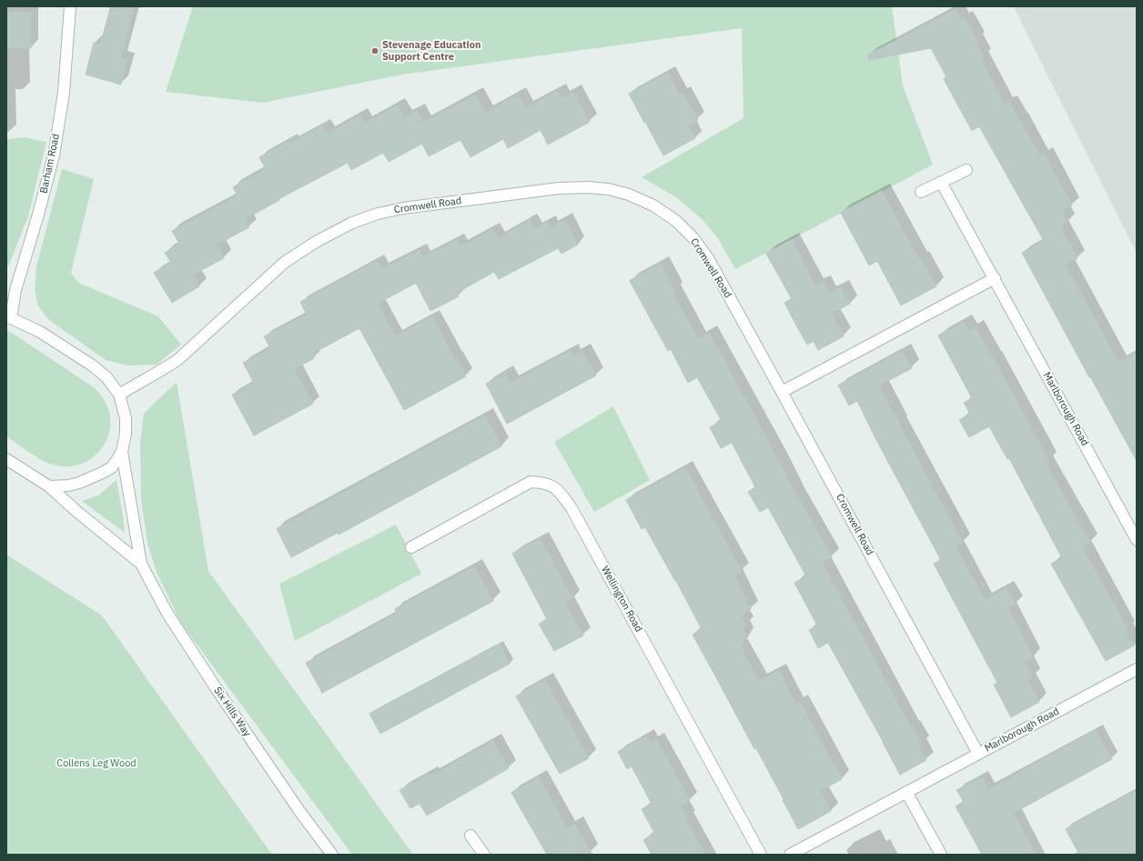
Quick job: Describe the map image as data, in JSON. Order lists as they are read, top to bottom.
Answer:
{
  "streets": {
    "street": [
      "Barham Road",
      "Cromwell Road",
      "Marlborough Road",
      "Wellington Road",
      "Six Hills Way"
    ]
  },
  "crossings": [
    ["Cromwell Road", "Marlborough Road"]
  ],
  "parks": ["Collens Leg Wood"],
  "places": ["Stevenage Education Support Centre"]
}
